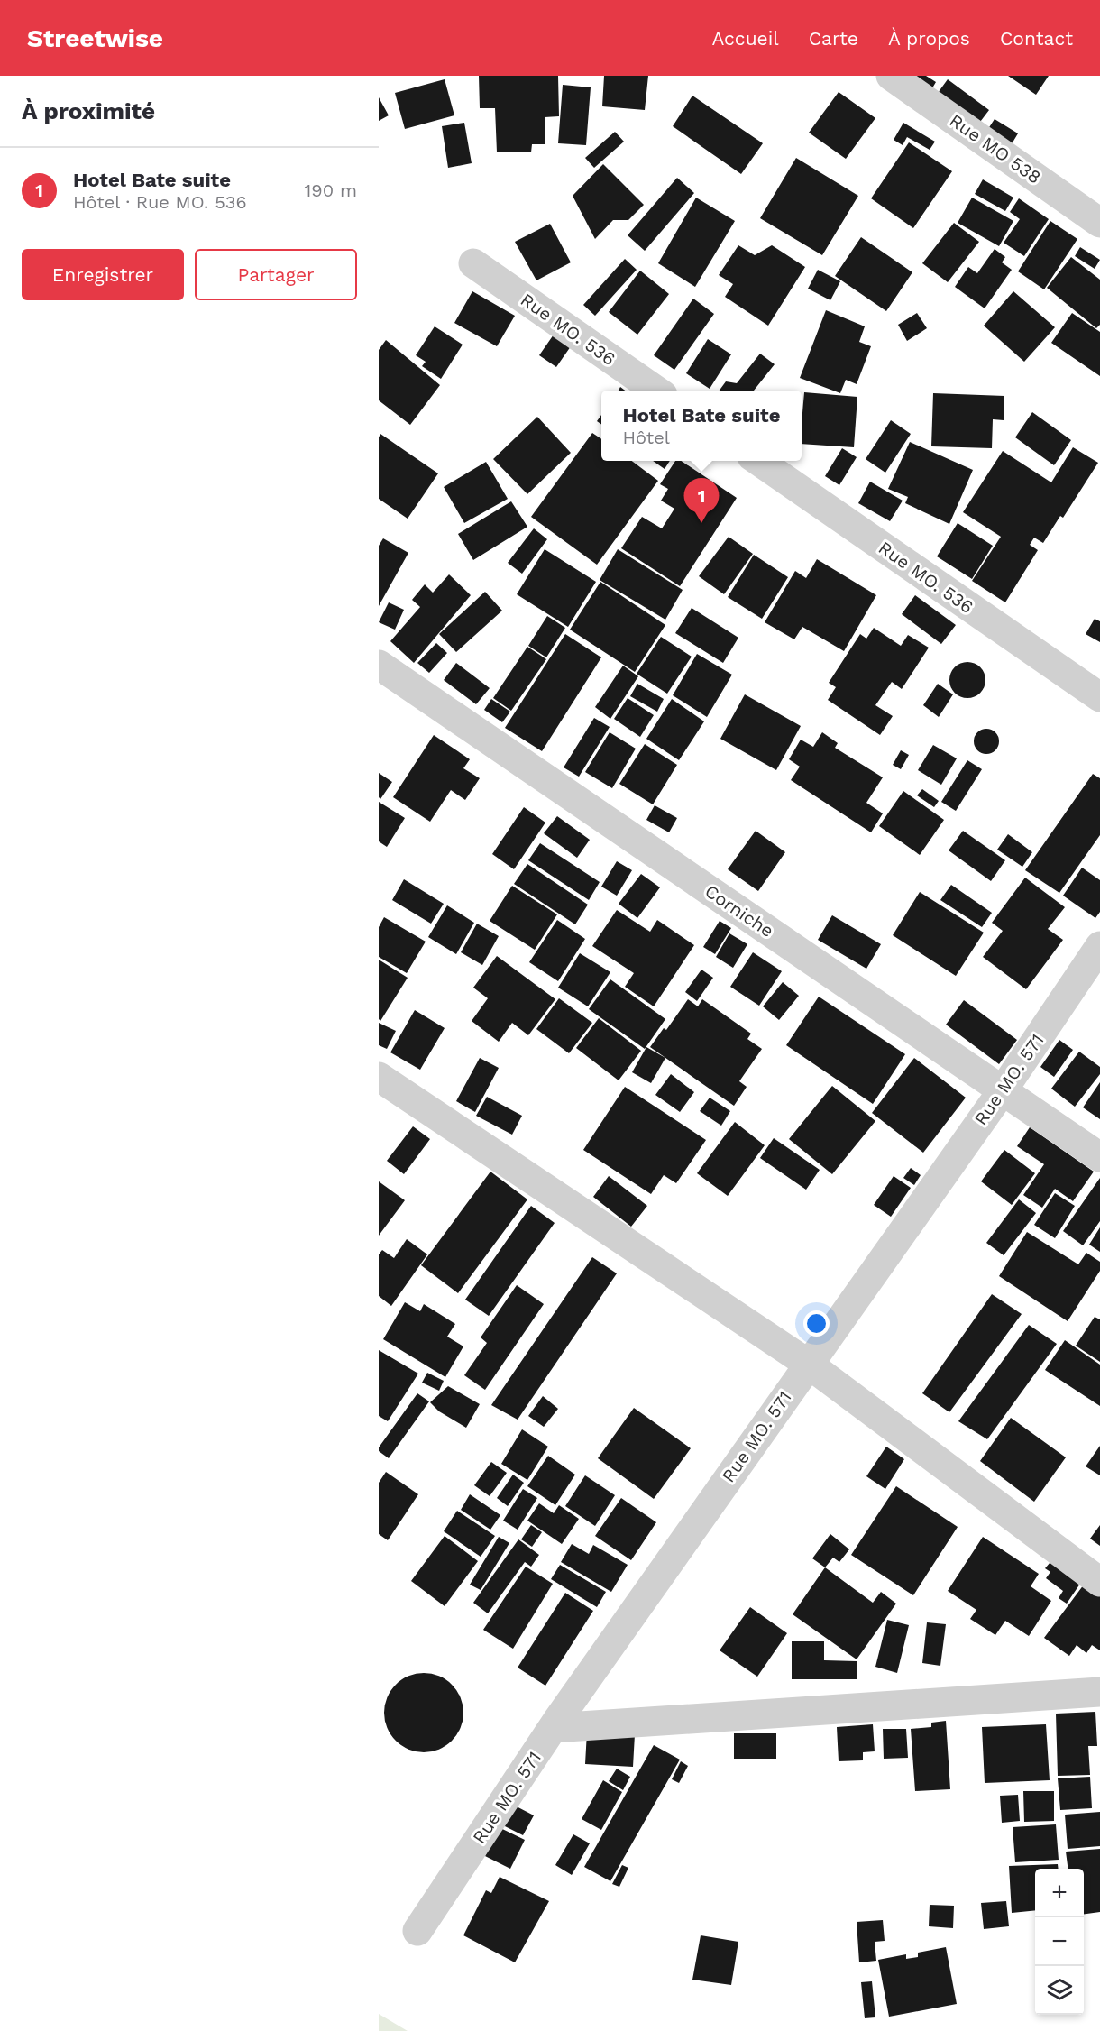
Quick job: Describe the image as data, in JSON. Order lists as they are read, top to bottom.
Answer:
{
  "streets": {
    "street": [
      "Rue MO 538",
      "Rue MO. 536",
      "Corniche",
      "Rue MO. 571"
    ]
  },
  "crossings": [
    ["Corniche", "Rue MO. 571"]
  ],
  "page": {
    "header": "Streetwise",
    "nav": [
      "Accueil",
      "Carte",
      "À propos",
      "Contact"
    ],
    "heading": "À proximité",
    "list": [
      {
        "mark": "1",
        "name": "Hotel Bate suite",
        "note": "Hôtel · Rue MO. 536",
        "value": "190 m"
      }
    ],
    "buttons": ["Enregistrer", "Partager"],
    "popup": ["Hotel Bate suite", "Hôtel"],
    "pins": "1",
    "map_buttons": ["+", "−"]
  }
}
